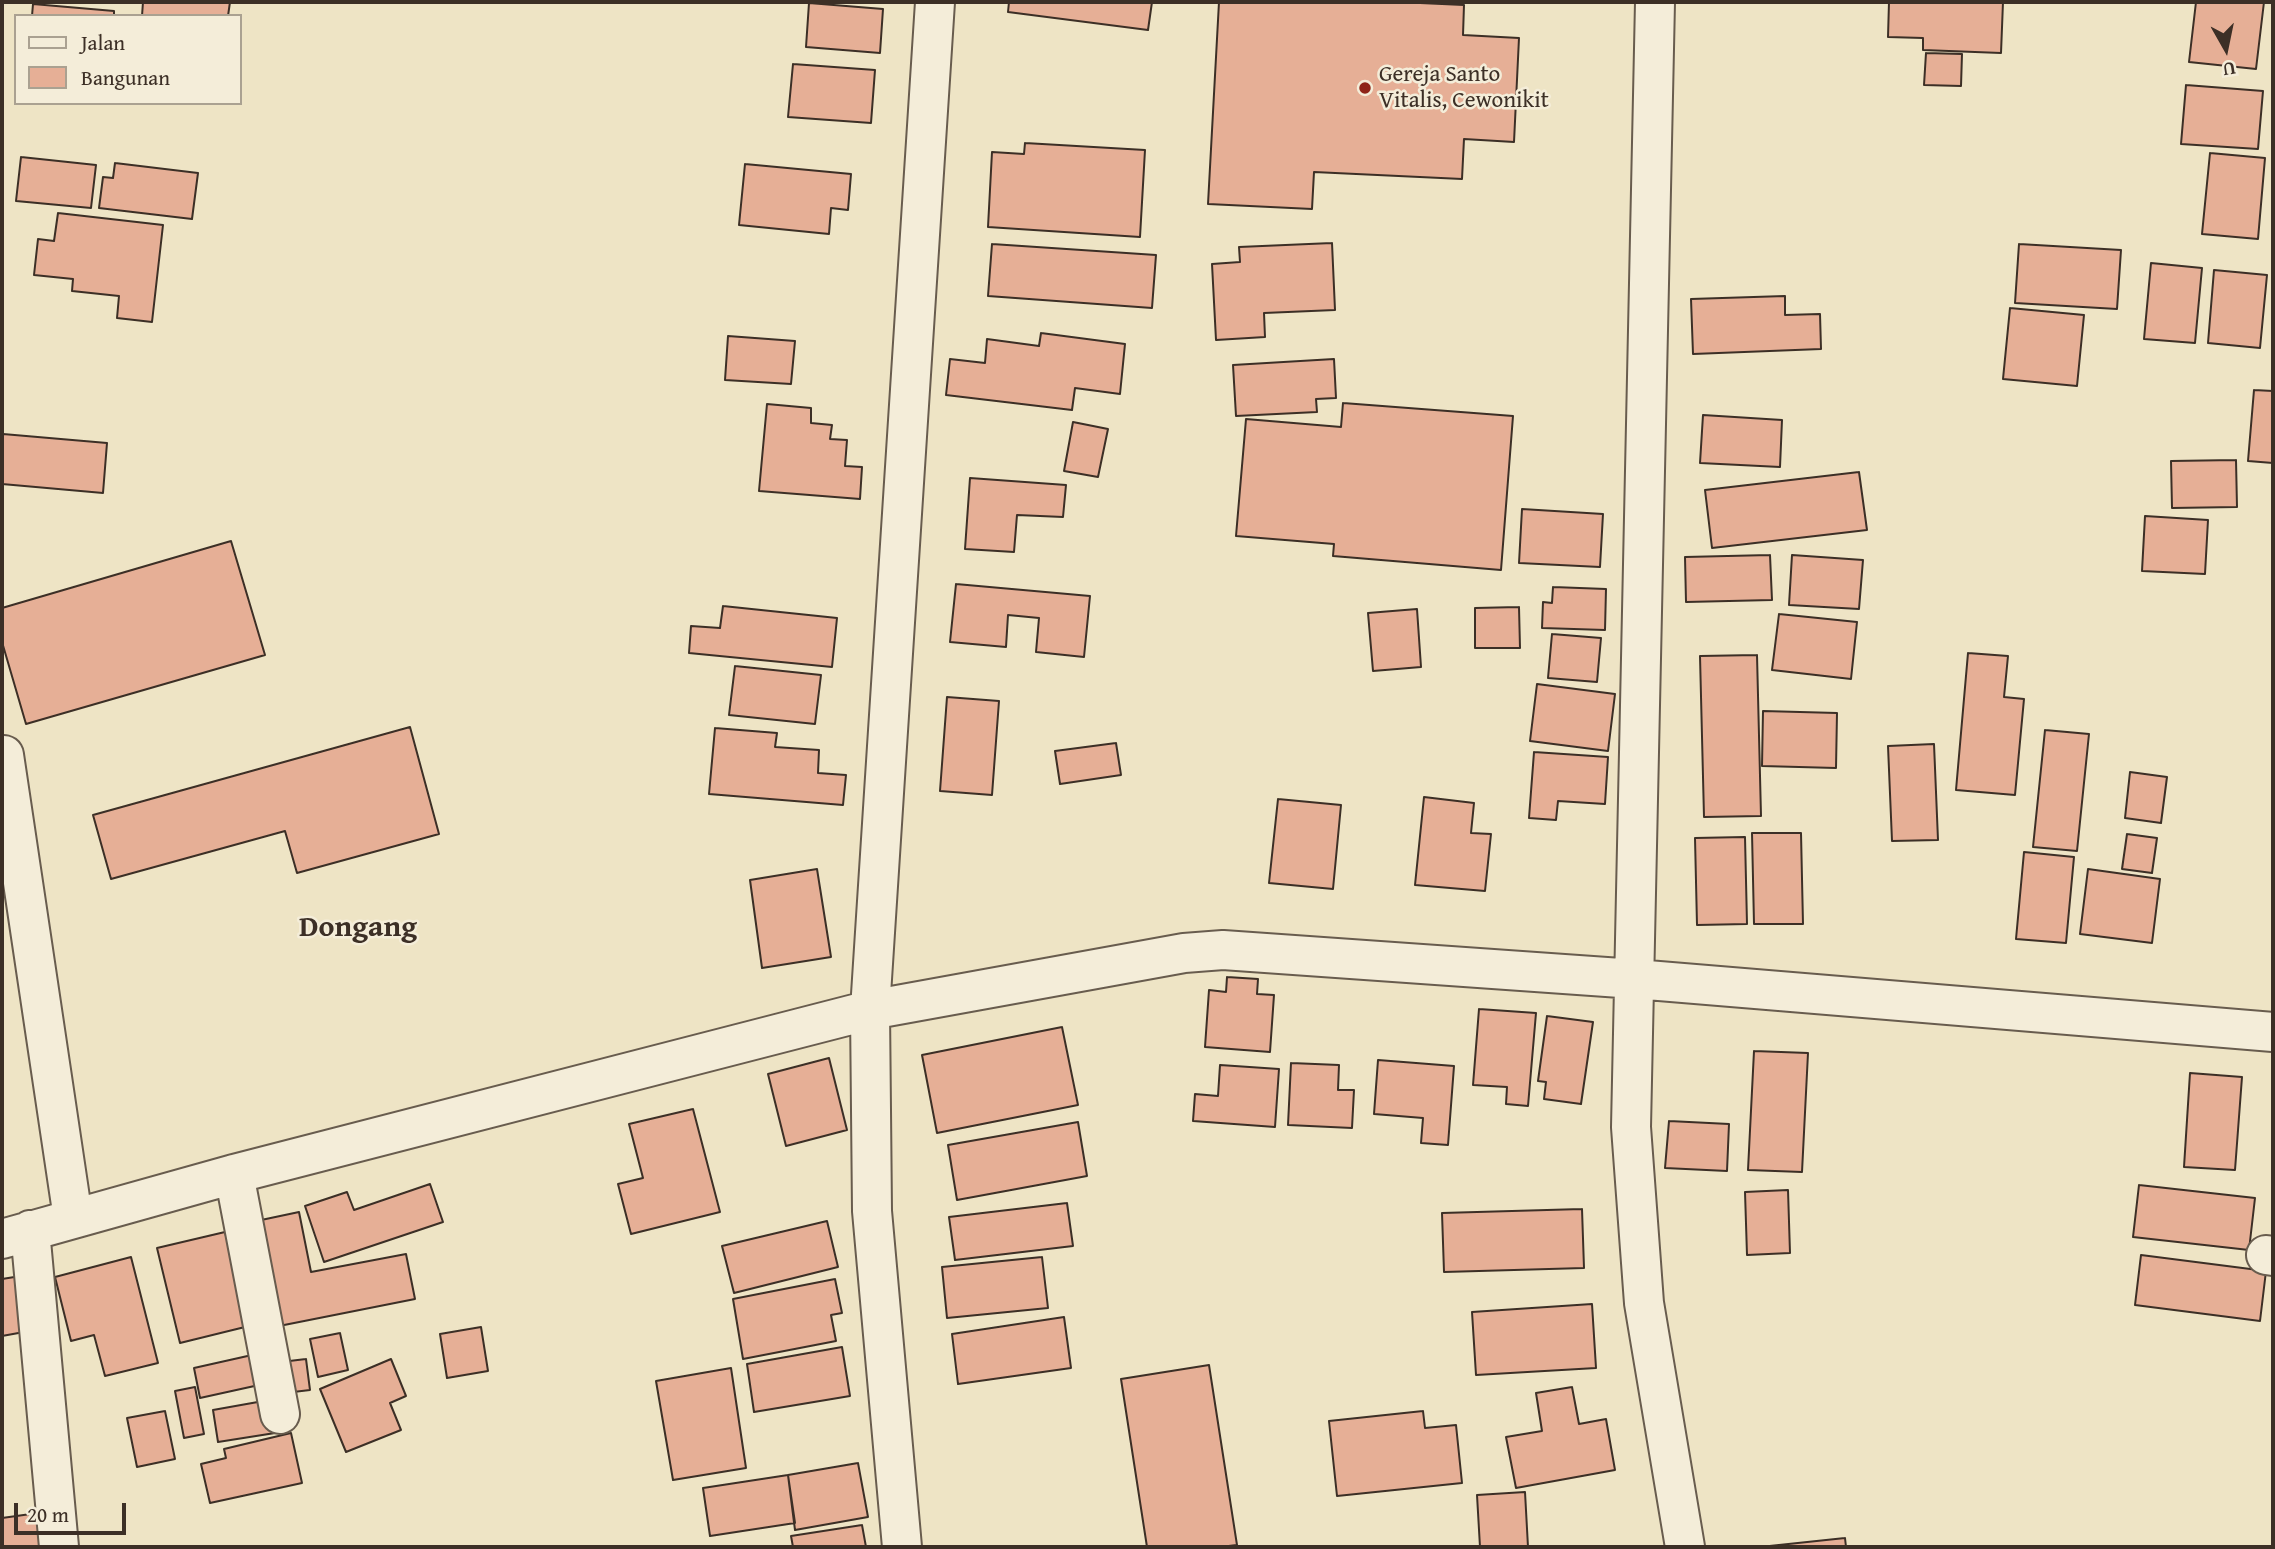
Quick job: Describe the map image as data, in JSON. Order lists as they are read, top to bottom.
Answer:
{
  "districts": ["Dongang"],
  "places": ["Gereja Santo Vitalis, Cewonikit"],
  "legend": ["Jalan", "Bangunan"],
  "scale_bar": "20 m",
  "north": "bottom"
}
